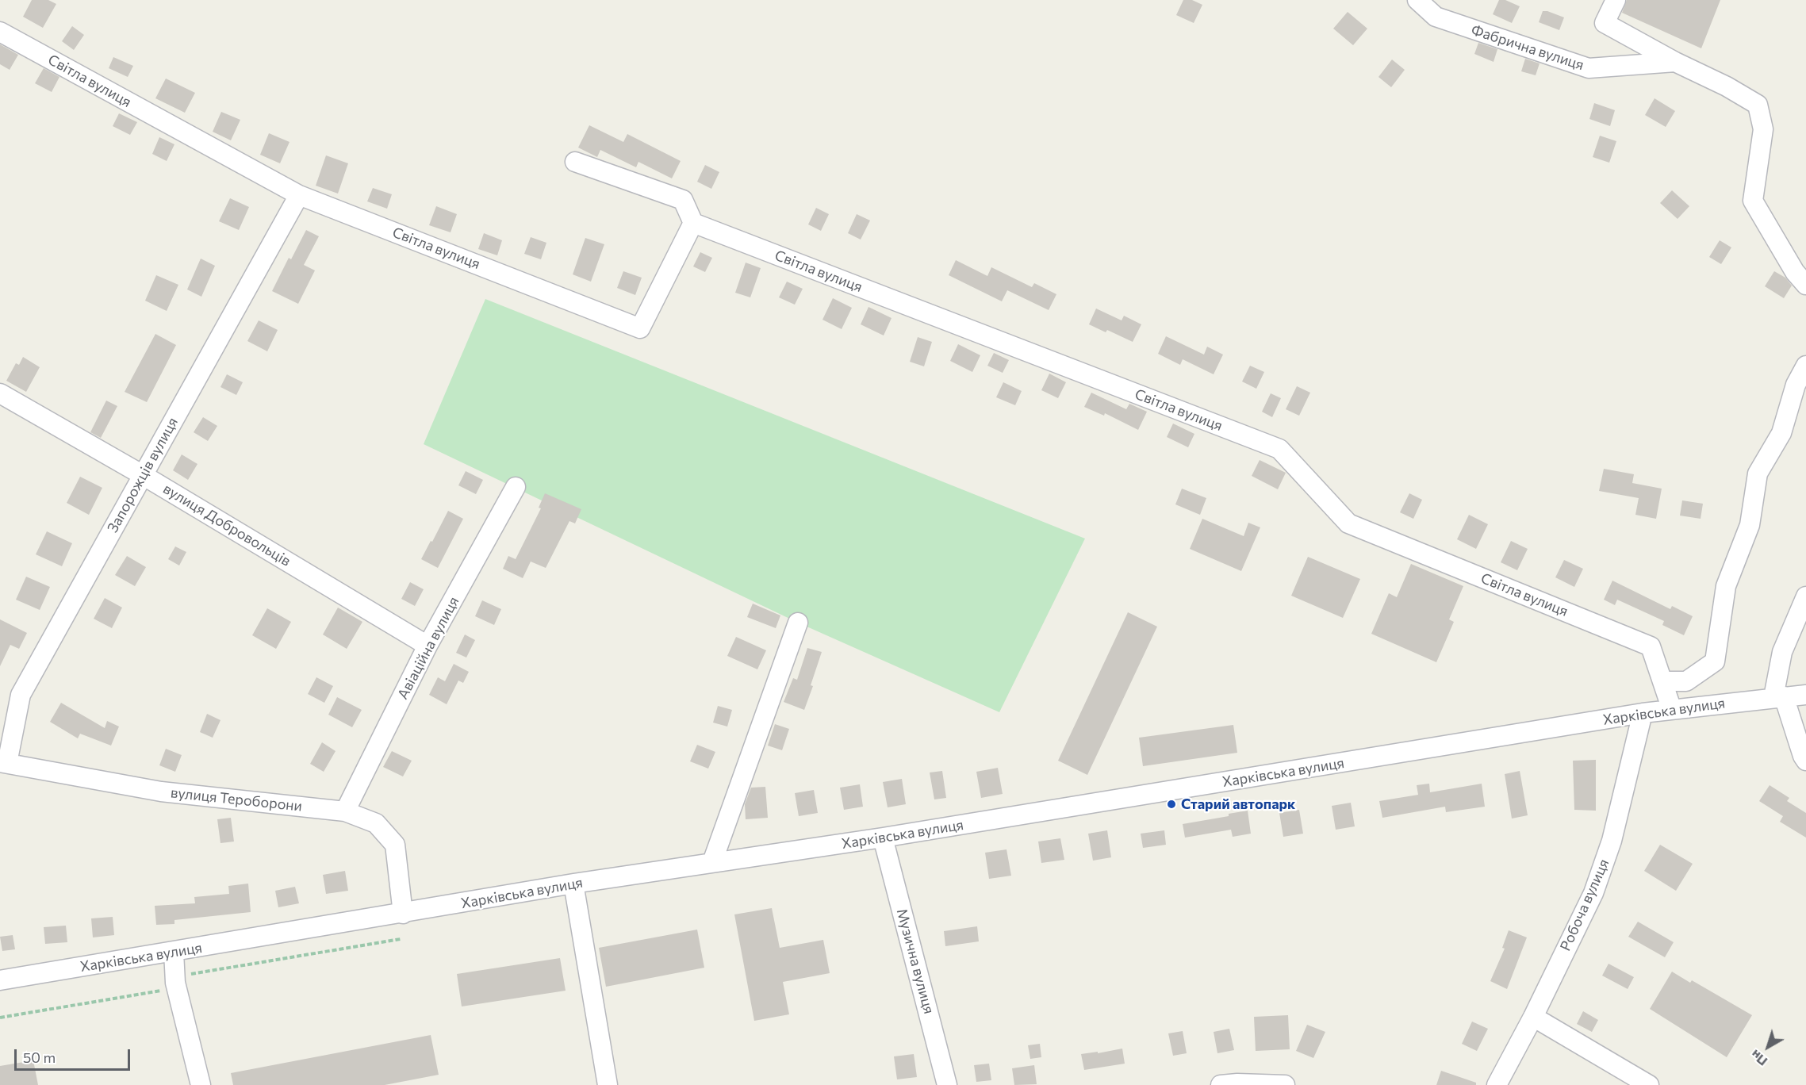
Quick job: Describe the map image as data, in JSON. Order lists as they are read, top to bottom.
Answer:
{
  "streets": {
    "street": [
      "Фабрична вулиця",
      "Світла вулиця",
      "Запорожців вулиця",
      "вулиця Добровольців",
      "Авіаційна вулиця",
      "Харківська вулиця",
      "вулиця Тероборони",
      "Робоча вулиця",
      "Музична вулиця"
    ]
  },
  "crossings": [
    ["Світла вулиця", "Запорожців вулиця"],
    ["Світла вулиця", "Харківська вулиця"],
    ["Запорожців вулиця", "вулиця Добровольців"],
    ["Запорожців вулиця", "вулиця Тероборони"],
    ["вулиця Добровольців", "Авіаційна вулиця"],
    ["Авіаційна вулиця", "вулиця Тероборони"],
    ["Харківська вулиця", "вулиця Тероборони"],
    ["Харківська вулиця", "Робоча вулиця"],
    ["Харківська вулиця", "Музична вулиця"]
  ],
  "places": ["Старий автопарк"],
  "scale_bar": "50 m",
  "north": "bottom left"
}
